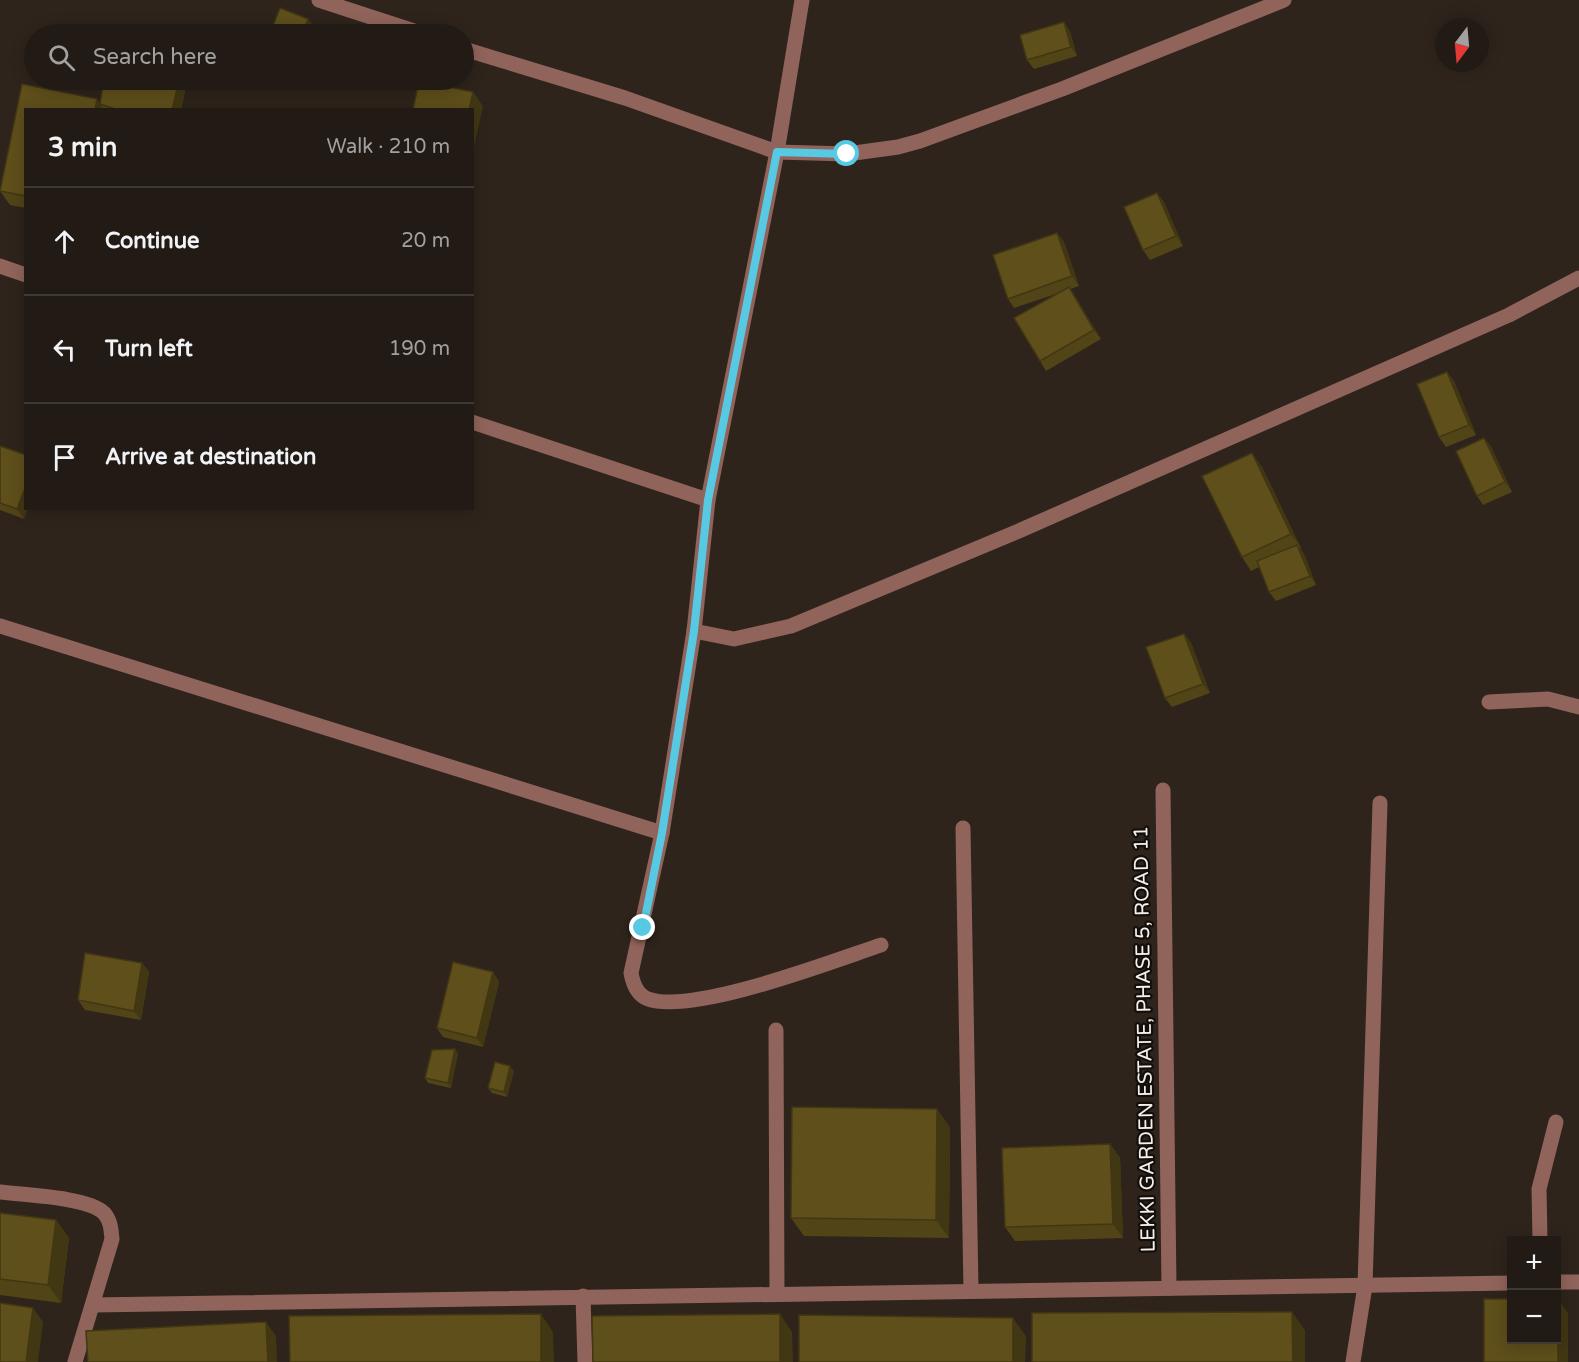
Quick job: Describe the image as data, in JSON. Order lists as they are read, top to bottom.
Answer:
{
  "streets": {
    "street": ["LEKKI GARDEN ESTATE, PHASE 5, ROAD 11"]
  },
  "north": "bottom",
  "page": {
    "search": "Search here",
    "heading": ["3 min", "Walk · 210 m"],
    "list": [
      ["Continue", "20 m"],
      ["Turn left", "190 m"],
      "Arrive at destination"
    ],
    "map_buttons": ["+", "−"]
  }
}
